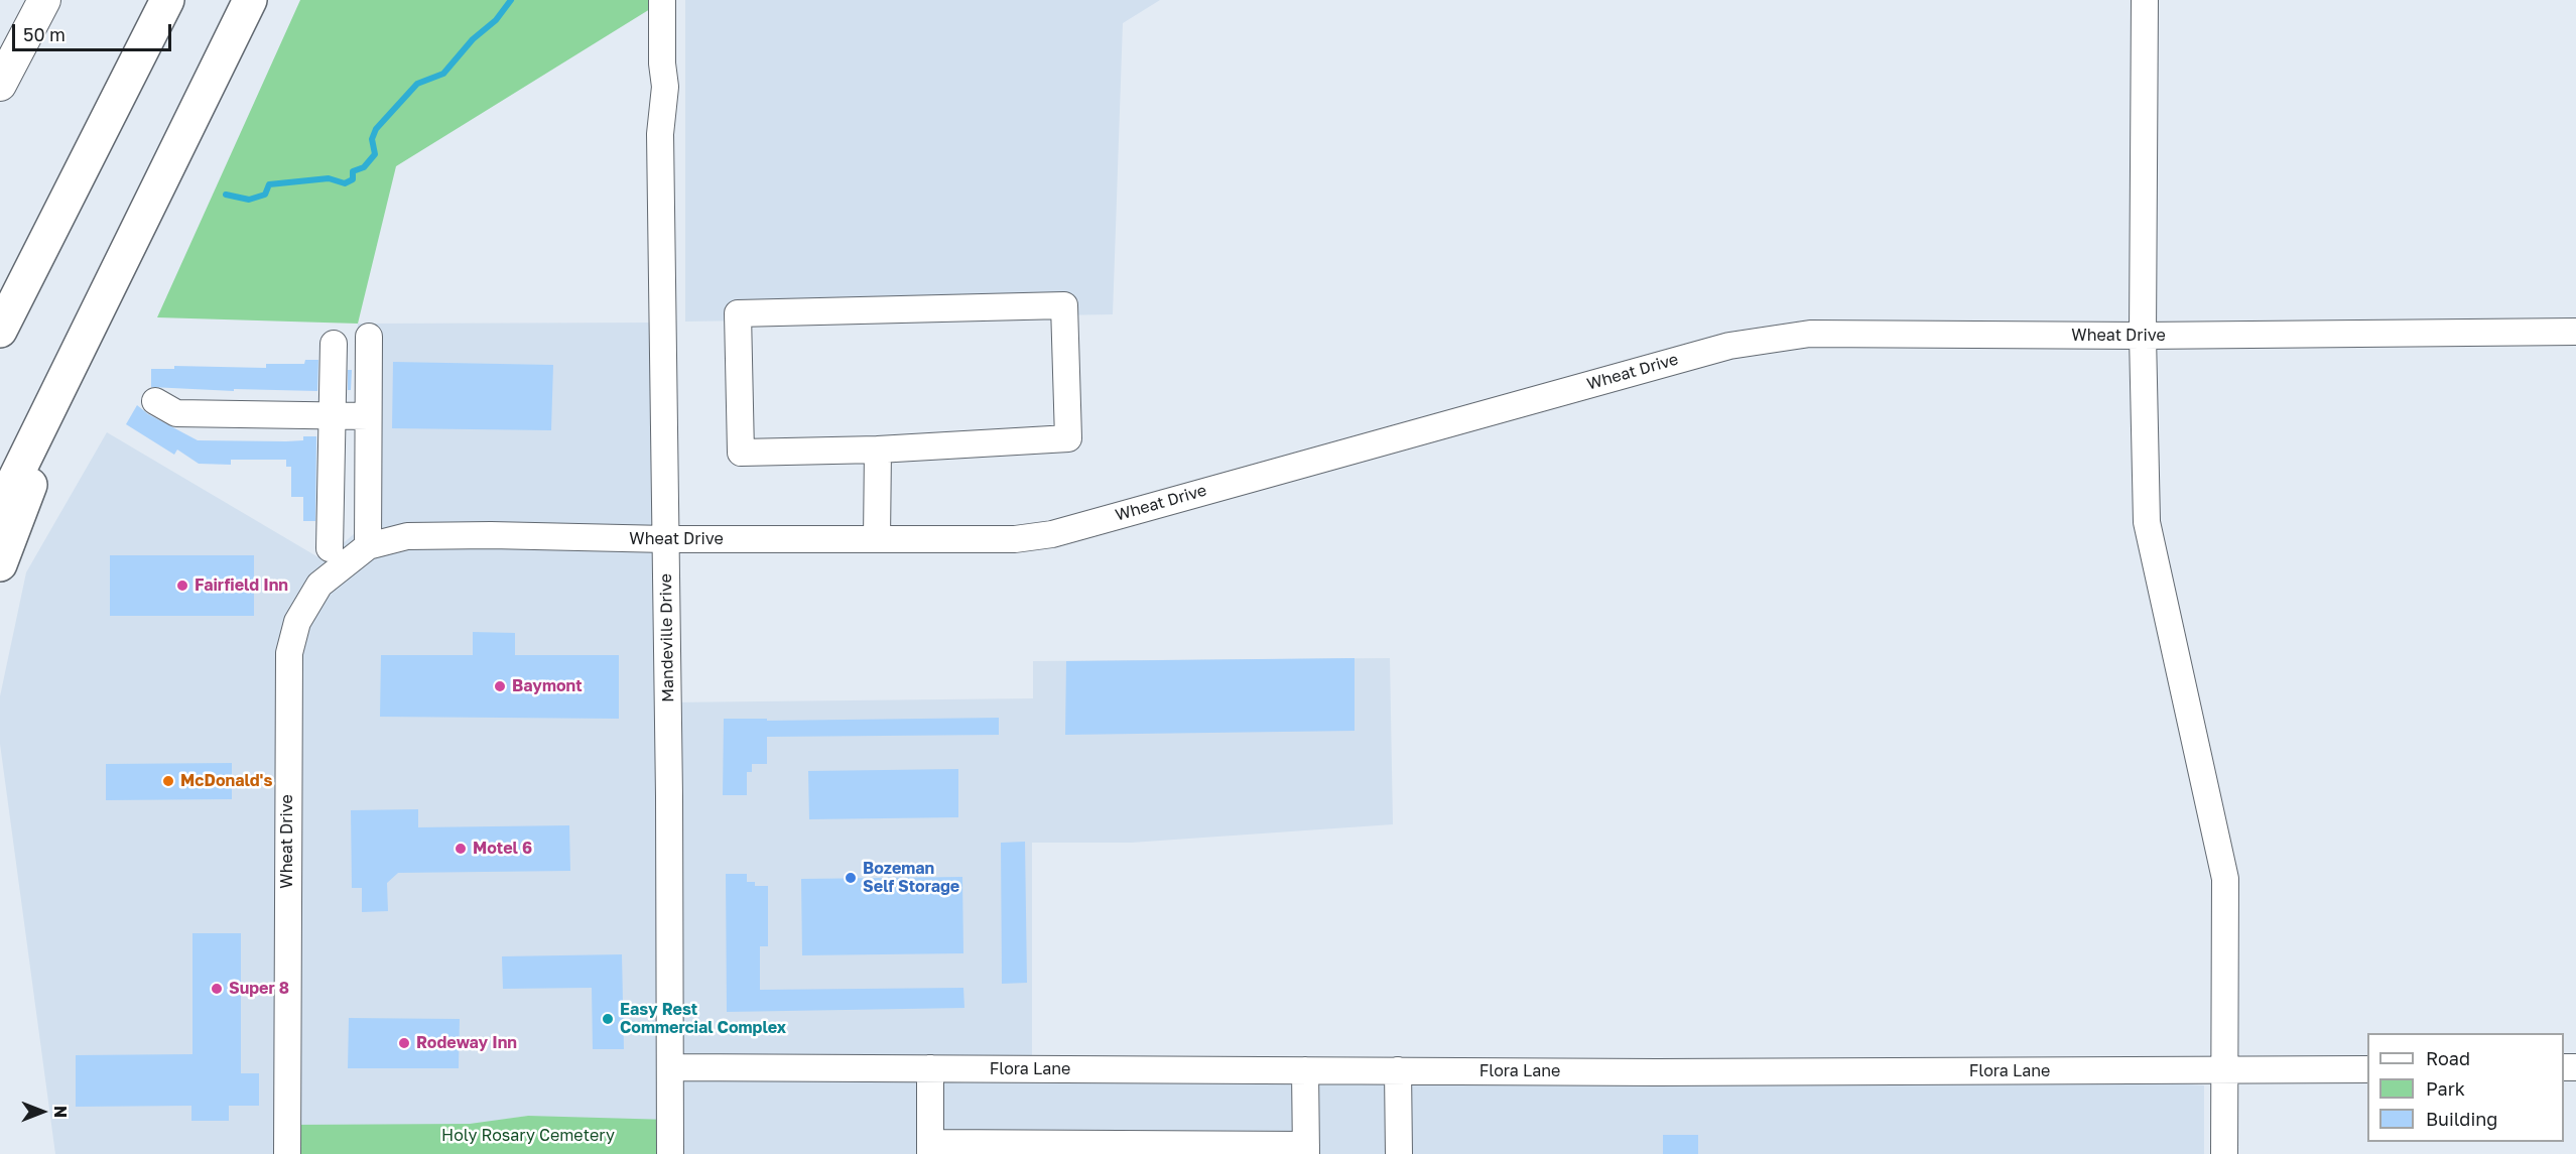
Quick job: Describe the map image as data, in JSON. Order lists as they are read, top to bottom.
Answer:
{
  "streets": {
    "street": ["Wheat Drive", "Mandeville Drive", "Flora Lane"]
  },
  "crossings": [
    ["Wheat Drive", "Mandeville Drive"],
    ["Mandeville Drive", "Flora Lane"]
  ],
  "parks": ["Holy Rosary Cemetery"],
  "places": [
    "Fairfield Inn",
    "Baymont",
    "McDonald's",
    "Motel 6",
    "Bozeman Self Storage",
    "Super 8",
    "Easy Rest Commercial Complex",
    "Rodeway Inn"
  ],
  "legend": ["Road", "Park", "Building"],
  "scale_bar": "50 m",
  "north": "right"
}
